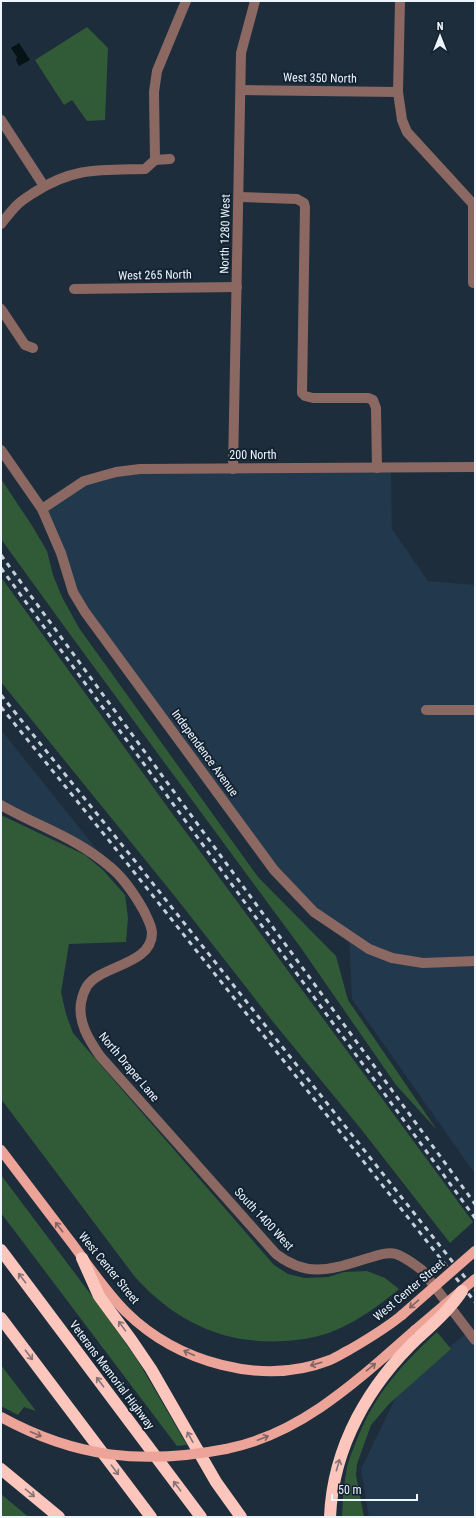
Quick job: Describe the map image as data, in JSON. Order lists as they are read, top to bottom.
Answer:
{
  "streets": {
    "highway": ["Veterans Memorial Highway"],
    "main road": ["West Center Street"],
    "street": [
      "West 350 North",
      "North 1280 West",
      "West 265 North",
      "200 North",
      "Independence Avenue",
      "North Draper Lane",
      "South 1400 West"
    ]
  },
  "crossings": [
    ["West 350 North", "North 1280 West"],
    ["North 1280 West", "West 265 North"],
    ["North 1280 West", "200 North"],
    ["200 North", "Independence Avenue"],
    ["North Draper Lane", "South 1400 West"]
  ],
  "scale_bar": "50 m",
  "north": "top"
}
